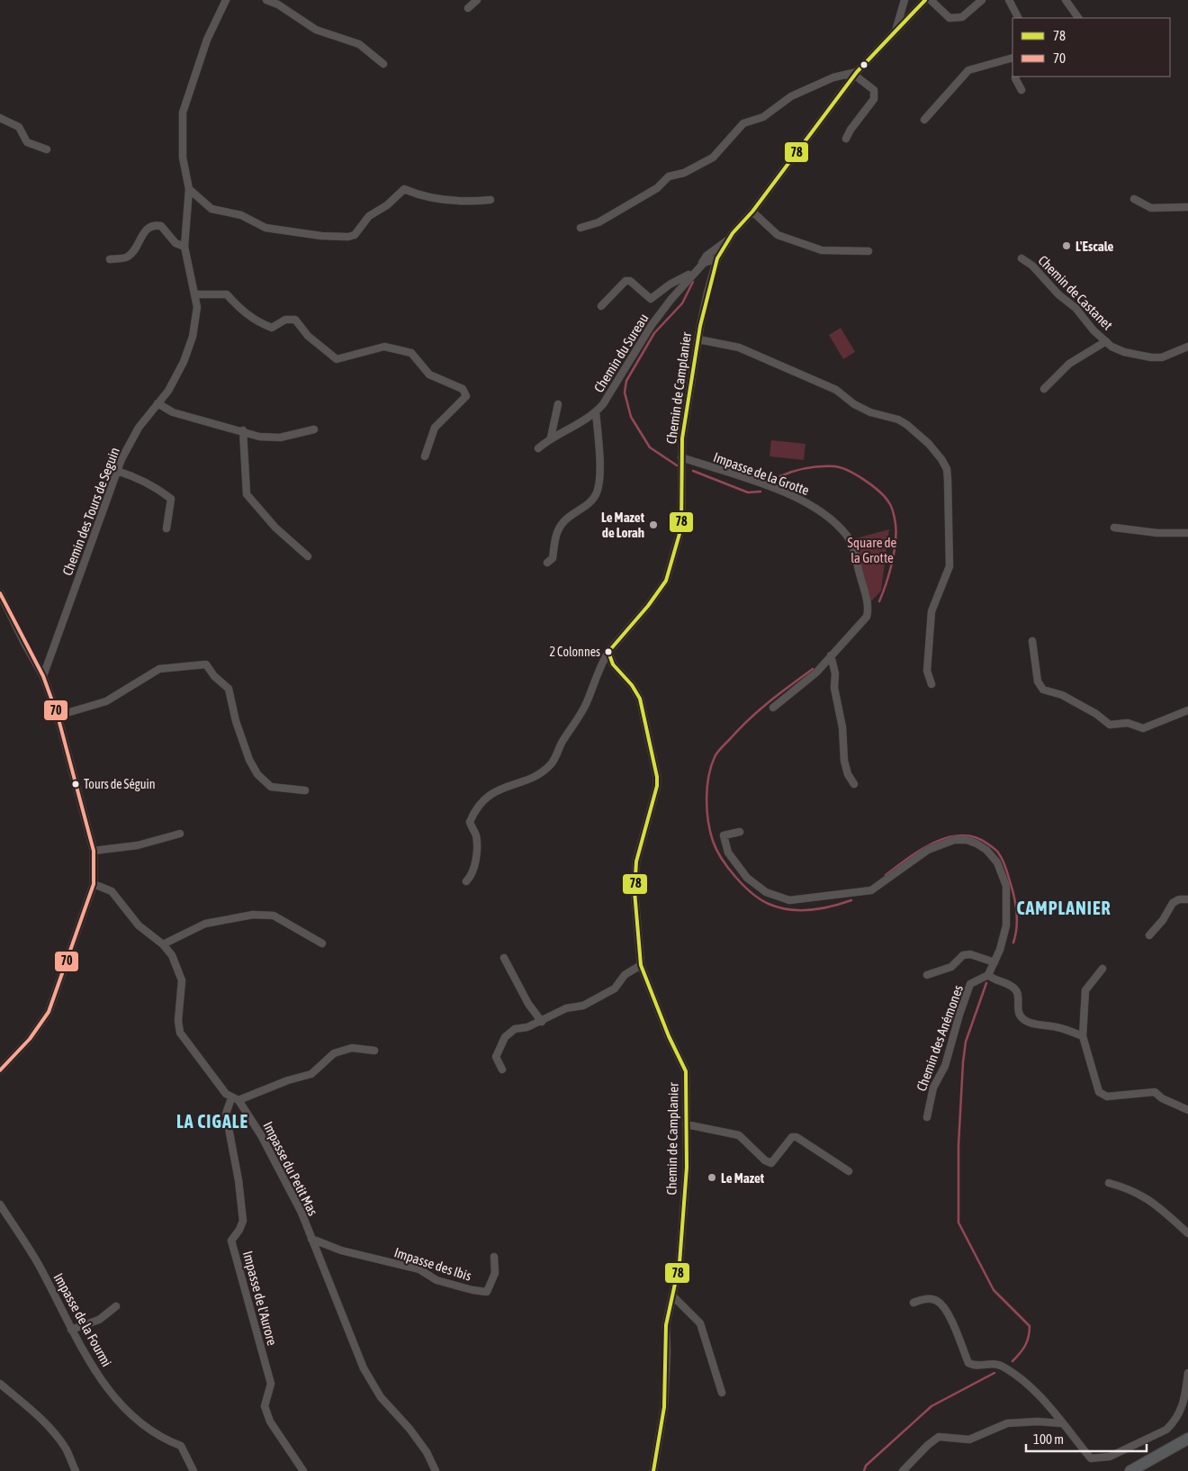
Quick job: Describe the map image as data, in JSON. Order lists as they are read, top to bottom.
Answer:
{
  "streets": {
    "street": [
      "Chemin de Castanet",
      "Chemin du Sureau",
      "Chemin de Camplanier",
      "Impasse de la Grotte",
      "Chemin des Tours de Seguin",
      "Chemin des Anémones",
      "Impasse du Petit Mas",
      "Impasse des Ibis",
      "Impasse de l'Aurore",
      "Impasse de la Fourmi"
    ]
  },
  "crossings": [
    ["Chemin du Sureau", "Chemin de Camplanier"],
    ["Chemin de Camplanier", "Impasse de la Grotte"],
    ["Impasse du Petit Mas", "Impasse des Ibis"],
    ["Impasse du Petit Mas", "Impasse de l'Aurore"]
  ],
  "districts": ["CAMPLANIER", "LA CIGALE"],
  "parks": ["Square de la Grotte"],
  "places": [
    "L'Escale",
    "Le Mazet de Lorah",
    "2 Colonnes",
    "Tours de Séguin",
    "Le Mazet"
  ],
  "lines": ["transit line 78", "transit line 70"],
  "legend": ["78", "70"],
  "scale_bar": "100 m"
}
